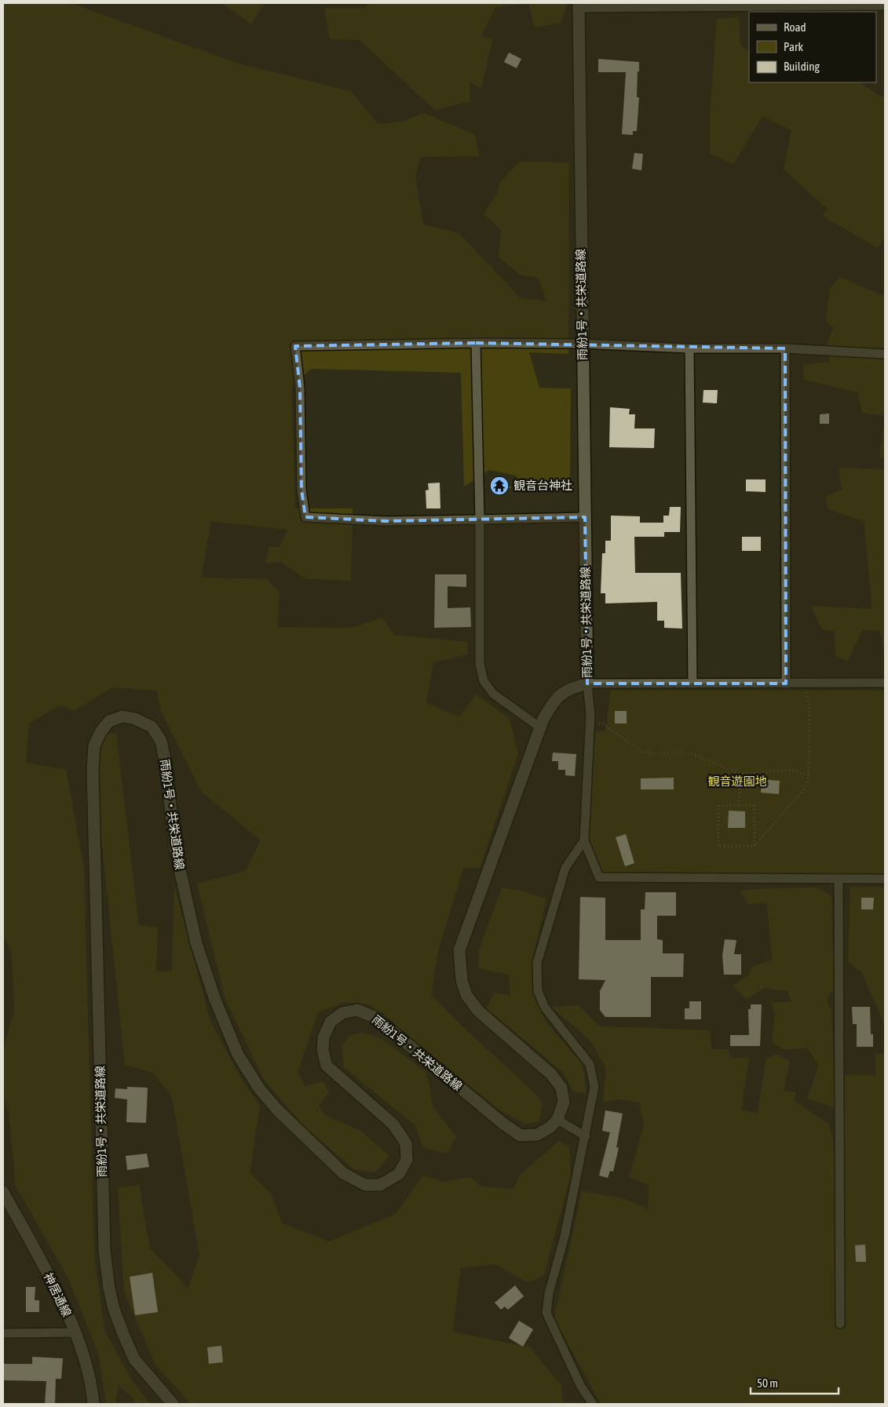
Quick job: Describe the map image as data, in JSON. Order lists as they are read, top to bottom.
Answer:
{
  "streets": {
    "street": ["雨紛1号・共栄道路線", "神居通線"]
  },
  "parks": ["観音遊園地"],
  "places": {
    "temple": ["観音台神社"]
  },
  "legend": ["Road", "Park", "Building"],
  "scale_bar": "50 m"
}
